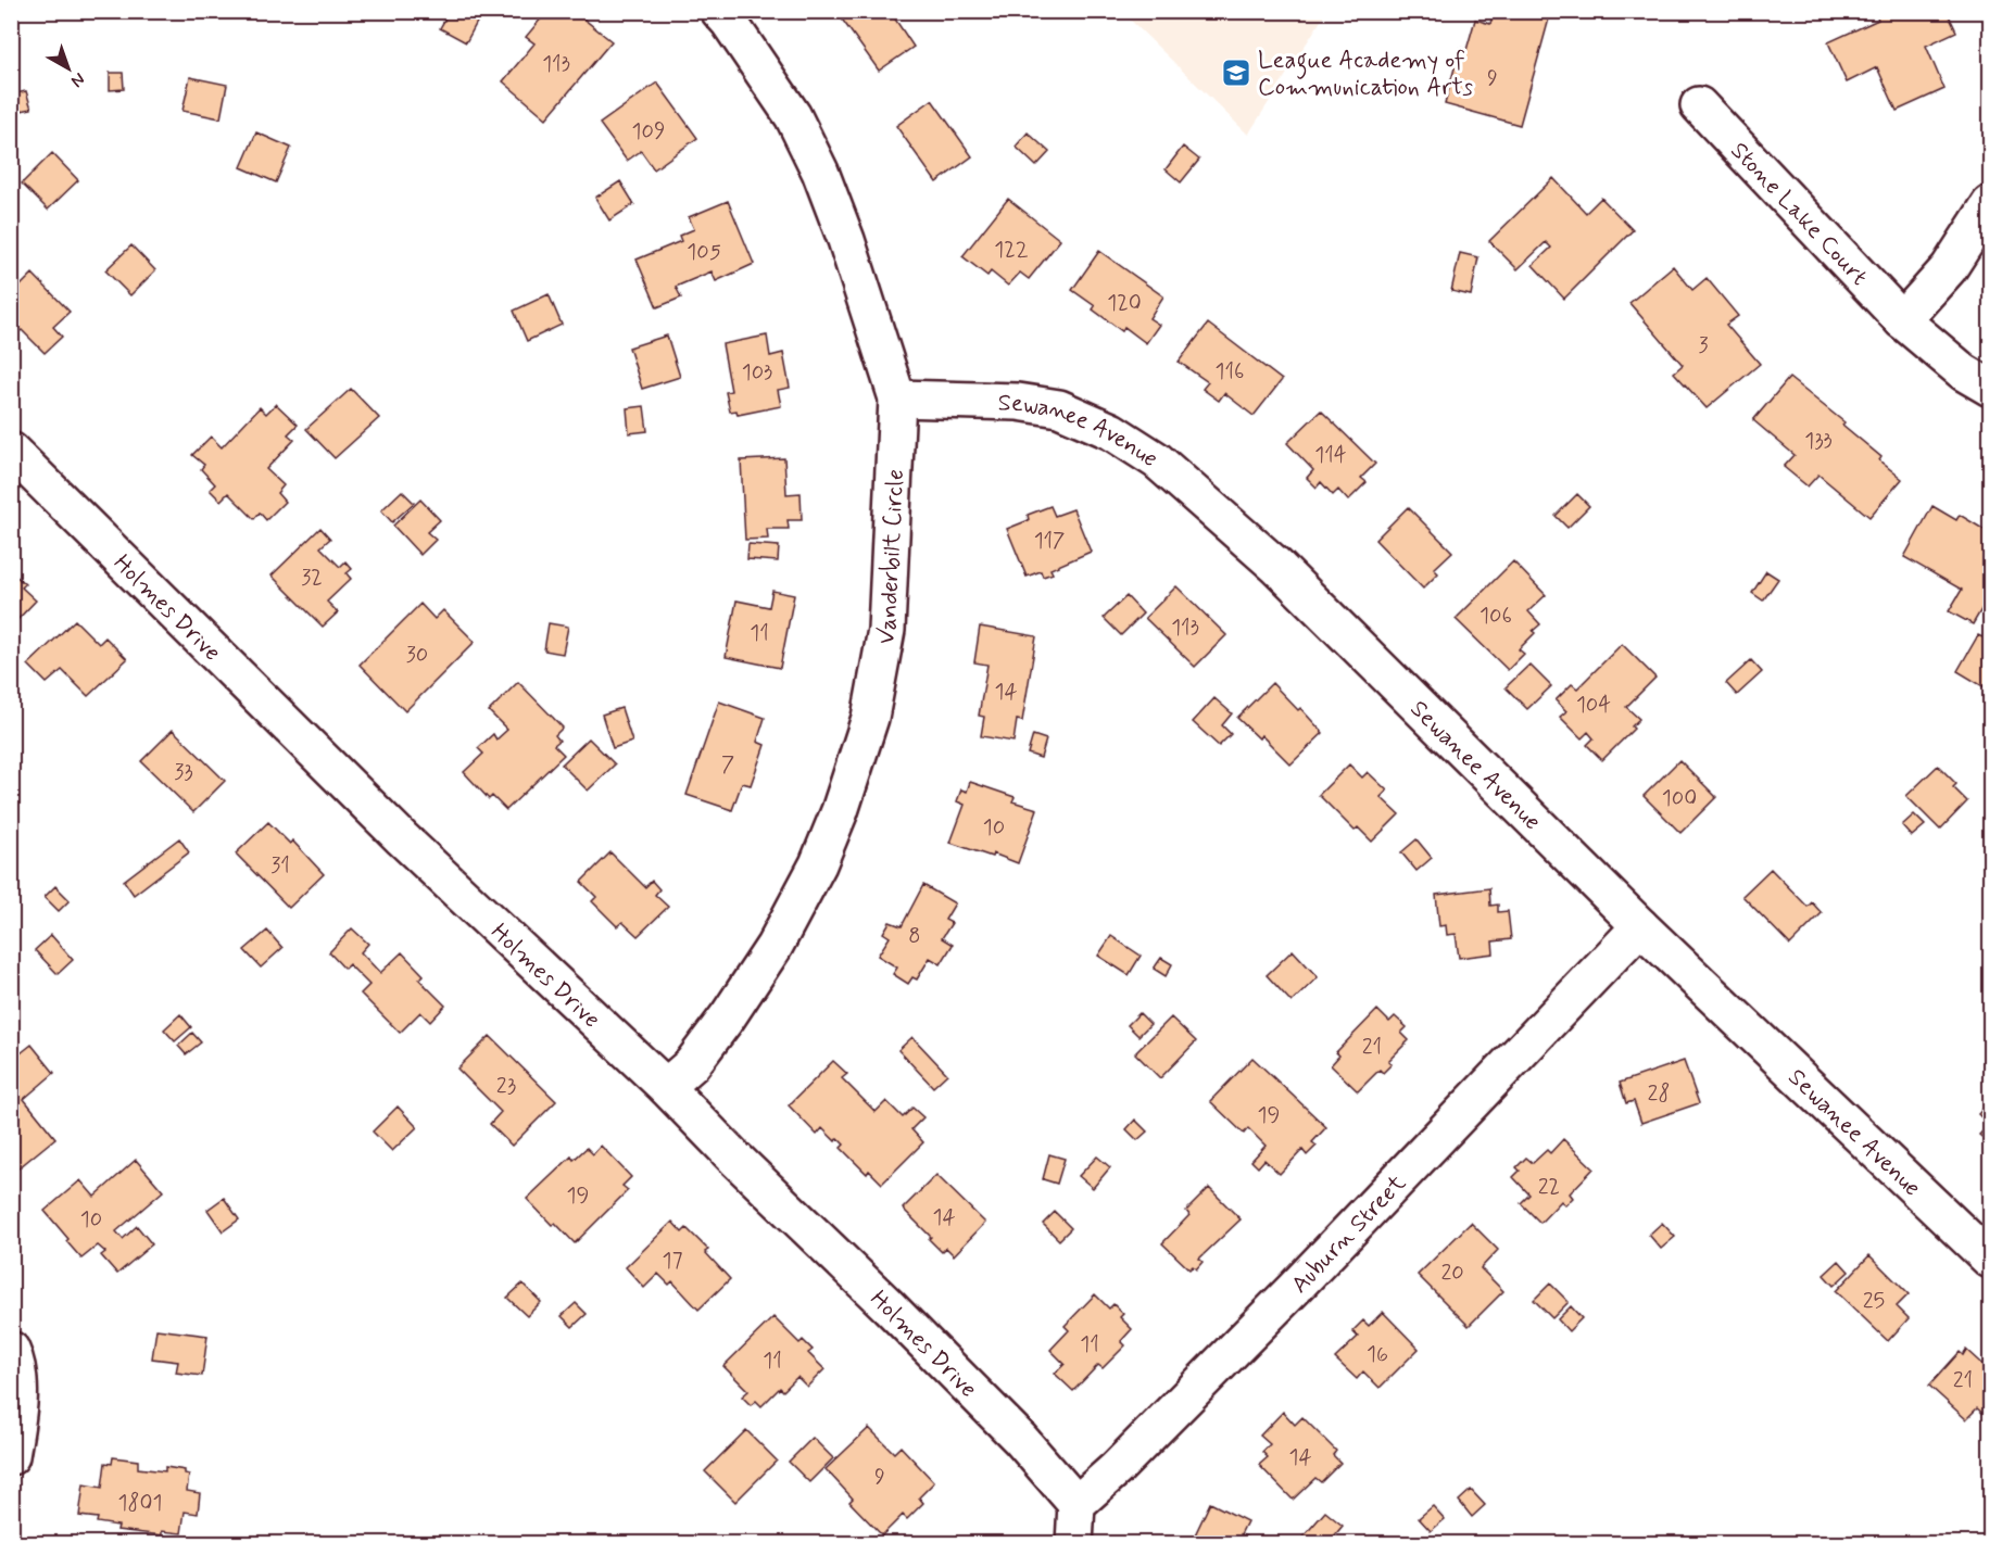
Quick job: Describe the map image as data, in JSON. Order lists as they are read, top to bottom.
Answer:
{
  "streets": {
    "street": [
      "Stone Lake Court",
      "Sewanee Avenue",
      "Vanderbilt Circle",
      "Holmes Drive",
      "Auburn Street"
    ]
  },
  "crossings": [
    ["Sewanee Avenue", "Vanderbilt Circle"],
    ["Sewanee Avenue", "Auburn Street"],
    ["Vanderbilt Circle", "Holmes Drive"],
    ["Holmes Drive", "Auburn Street"]
  ],
  "places": {
    "school or university": ["League Academy of Communication Arts"]
  },
  "house_numbers": [
    "113",
    "9",
    "109",
    "122",
    "105",
    "120",
    "3",
    "116",
    "103",
    "133",
    "114",
    "117",
    "32",
    "106",
    "113",
    "11",
    "30",
    "14",
    "104",
    "7",
    "33",
    "100",
    "10",
    "31",
    "8",
    "21",
    "23",
    "28",
    "19",
    "22",
    "19",
    "14",
    "10",
    "17",
    "20",
    "25",
    "11",
    "16",
    "11",
    "21",
    "14",
    "9",
    "1801"
  ],
  "north": "bottom right"
}
